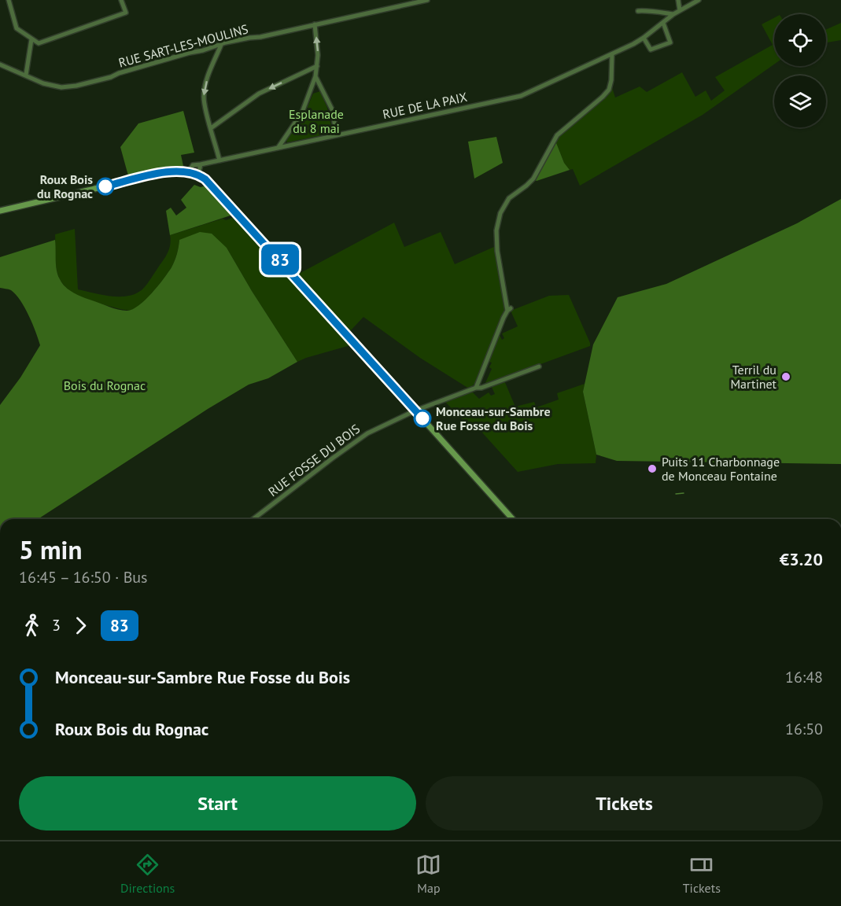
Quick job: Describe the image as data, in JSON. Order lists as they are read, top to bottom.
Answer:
{
  "streets": {
    "street": ["RUE SART-LES-MOULINS", "RUE DE LA PAIX", "RUE FOSSE DU BOIS"]
  },
  "parks": ["Esplanade du 8 mai", "Bois du Rognac"],
  "places": [
    "Roux Bois du Rognac",
    "Terril du Martinet",
    "Monceau-sur-Sambre Rue Fosse du Bois",
    "Puits 11 Charbonnage de Monceau Fontaine"
  ],
  "lines": ["bus line 83"],
  "page": {
    "on_map": "83",
    "heading": ["5 min", "16:45 – 16:50 · Bus", "€3.20"],
    "legs": ["3", "83"],
    "list": [
      {
        "name": "Monceau-sur-Sambre Rue Fosse du Bois",
        "value": "16:48"
      },
      {
        "name": "Roux Bois du Rognac",
        "value": "16:50"
      }
    ],
    "buttons": ["Start", "Tickets"],
    "tabs": ["Directions", "Map", "Tickets"]
  }
}
